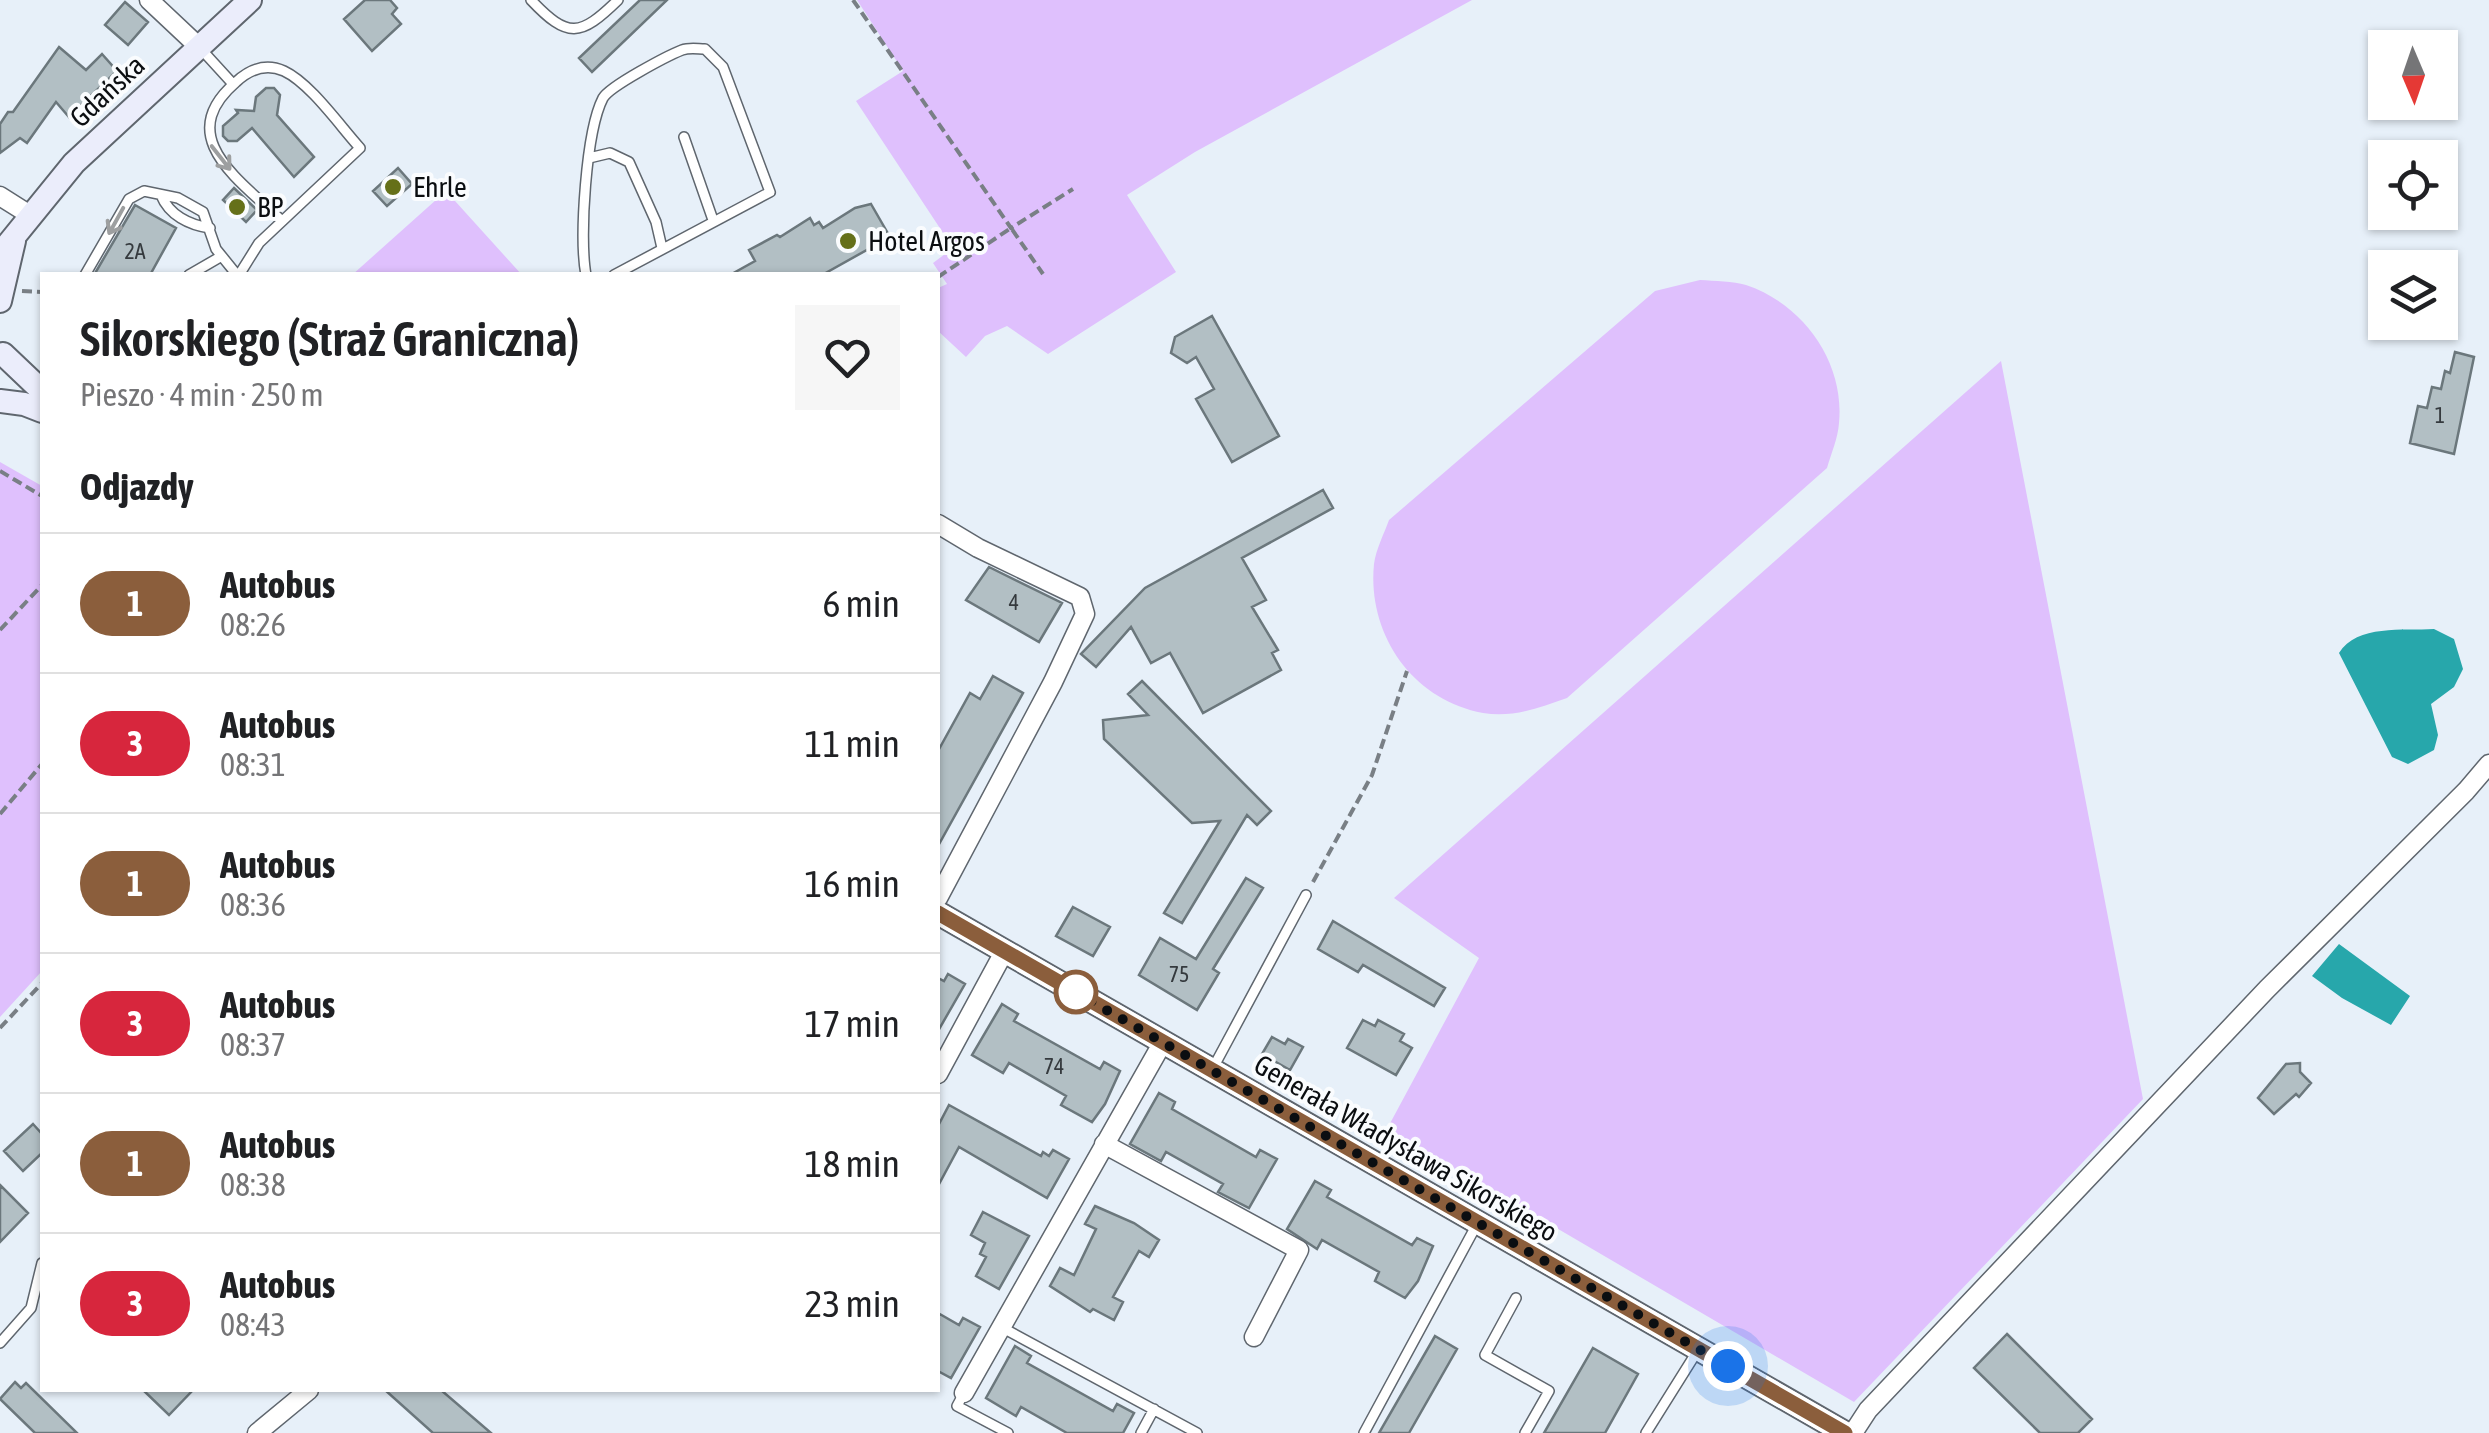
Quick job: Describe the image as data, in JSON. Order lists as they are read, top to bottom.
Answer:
{
  "streets": {
    "main road": ["Gdańska", "Generała Władysława Sikorskiego"]
  },
  "places": ["Ehrle", "BP", "Hotel Argos"],
  "lines": ["bus line 1"],
  "house_numbers": [
    "2A",
    "1",
    "4",
    "75",
    "74"
  ],
  "north": "bottom",
  "page": {
    "heading": [
      ["Sikorskiego (Straż Graniczna)", "Pieszo · 4 min · 250 m"],
      "Odjazdy"
    ],
    "list": [
      {
        "mark": "1",
        "name": "Autobus",
        "note": "08:26",
        "value": "6 min"
      },
      {
        "mark": "3",
        "name": "Autobus",
        "note": "08:31",
        "value": "11 min"
      },
      {
        "mark": "1",
        "name": "Autobus",
        "note": "08:36",
        "value": "16 min"
      },
      {
        "mark": "3",
        "name": "Autobus",
        "note": "08:37",
        "value": "17 min"
      },
      {
        "mark": "1",
        "name": "Autobus",
        "note": "08:38",
        "value": "18 min"
      },
      {
        "mark": "3",
        "name": "Autobus",
        "note": "08:43",
        "value": "23 min"
      }
    ]
  }
}
